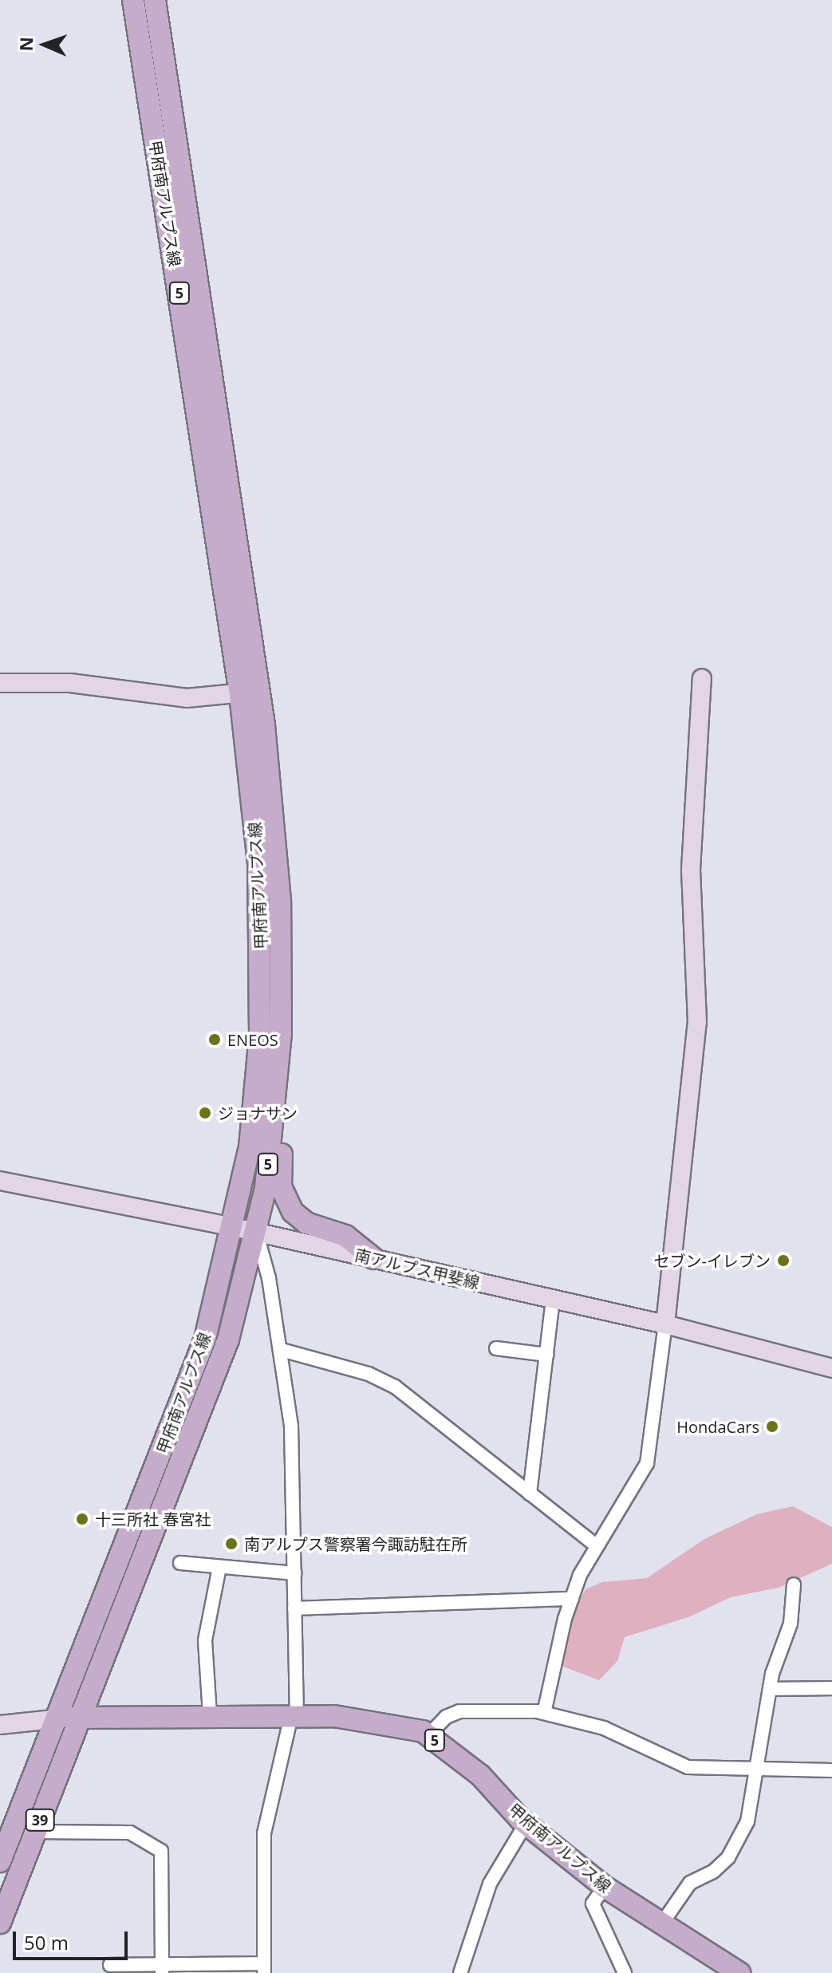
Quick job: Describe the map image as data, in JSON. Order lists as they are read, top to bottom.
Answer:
{
  "streets": {
    "main road": ["甲府南アルプス線", "5", "39"],
    "street": ["南アルプス甲斐線"]
  },
  "crossings": [
    ["甲府南アルプス線", "南アルプス甲斐線"],
    ["甲府南アルプス線", "39"]
  ],
  "places": [
    "ENEOS",
    "ジョナサン",
    "セブン-イレブン",
    "HondaCars",
    "十三所社 春宮社",
    "南アルプス警察署今諏訪駐在所"
  ],
  "scale_bar": "50 m",
  "north": "left"
}
